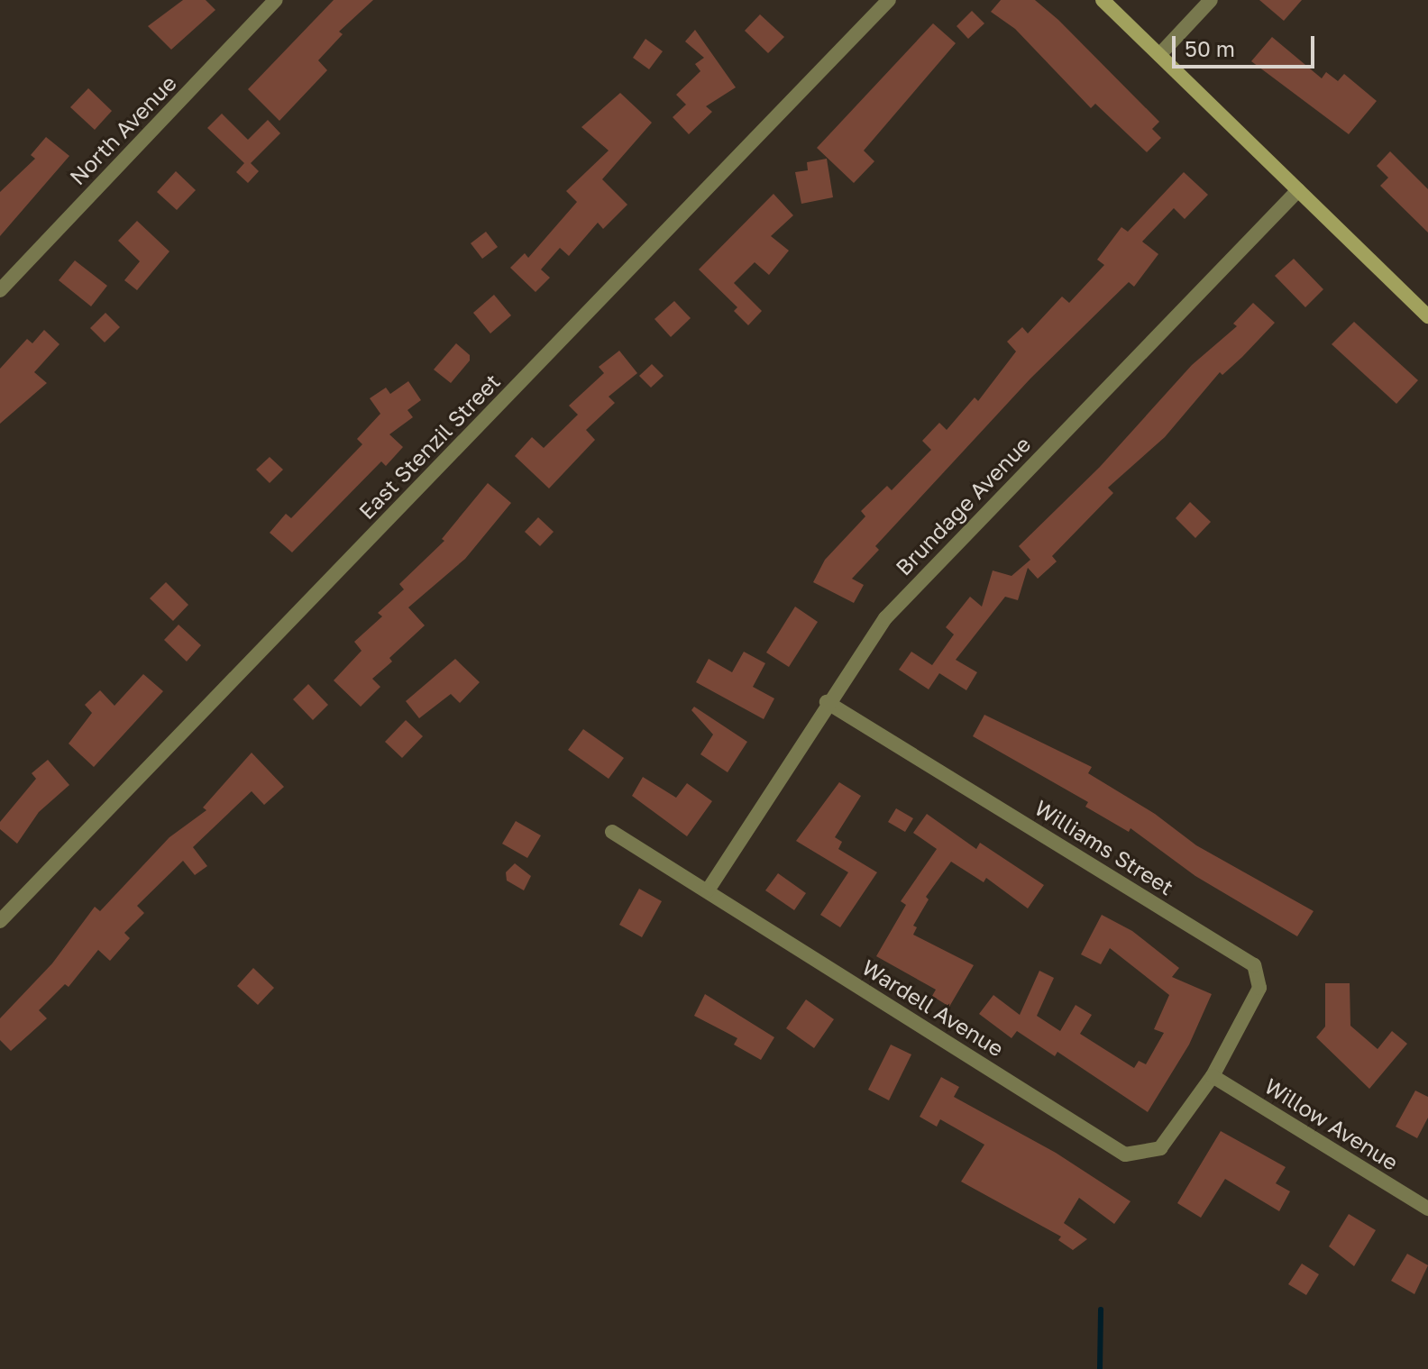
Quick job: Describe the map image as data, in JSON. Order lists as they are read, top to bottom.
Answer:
{
  "streets": {
    "street": [
      "North Avenue",
      "East Stenzil Street",
      "Brundage Avenue",
      "Williams Street",
      "Wardell Avenue",
      "Willow Avenue"
    ]
  },
  "crossings": [
    ["Brundage Avenue", "Williams Street"],
    ["Brundage Avenue", "Wardell Avenue"],
    ["Williams Street", "Wardell Avenue"],
    ["Williams Street", "Willow Avenue"],
    ["Wardell Avenue", "Willow Avenue"]
  ],
  "scale_bar": "50 m"
}
